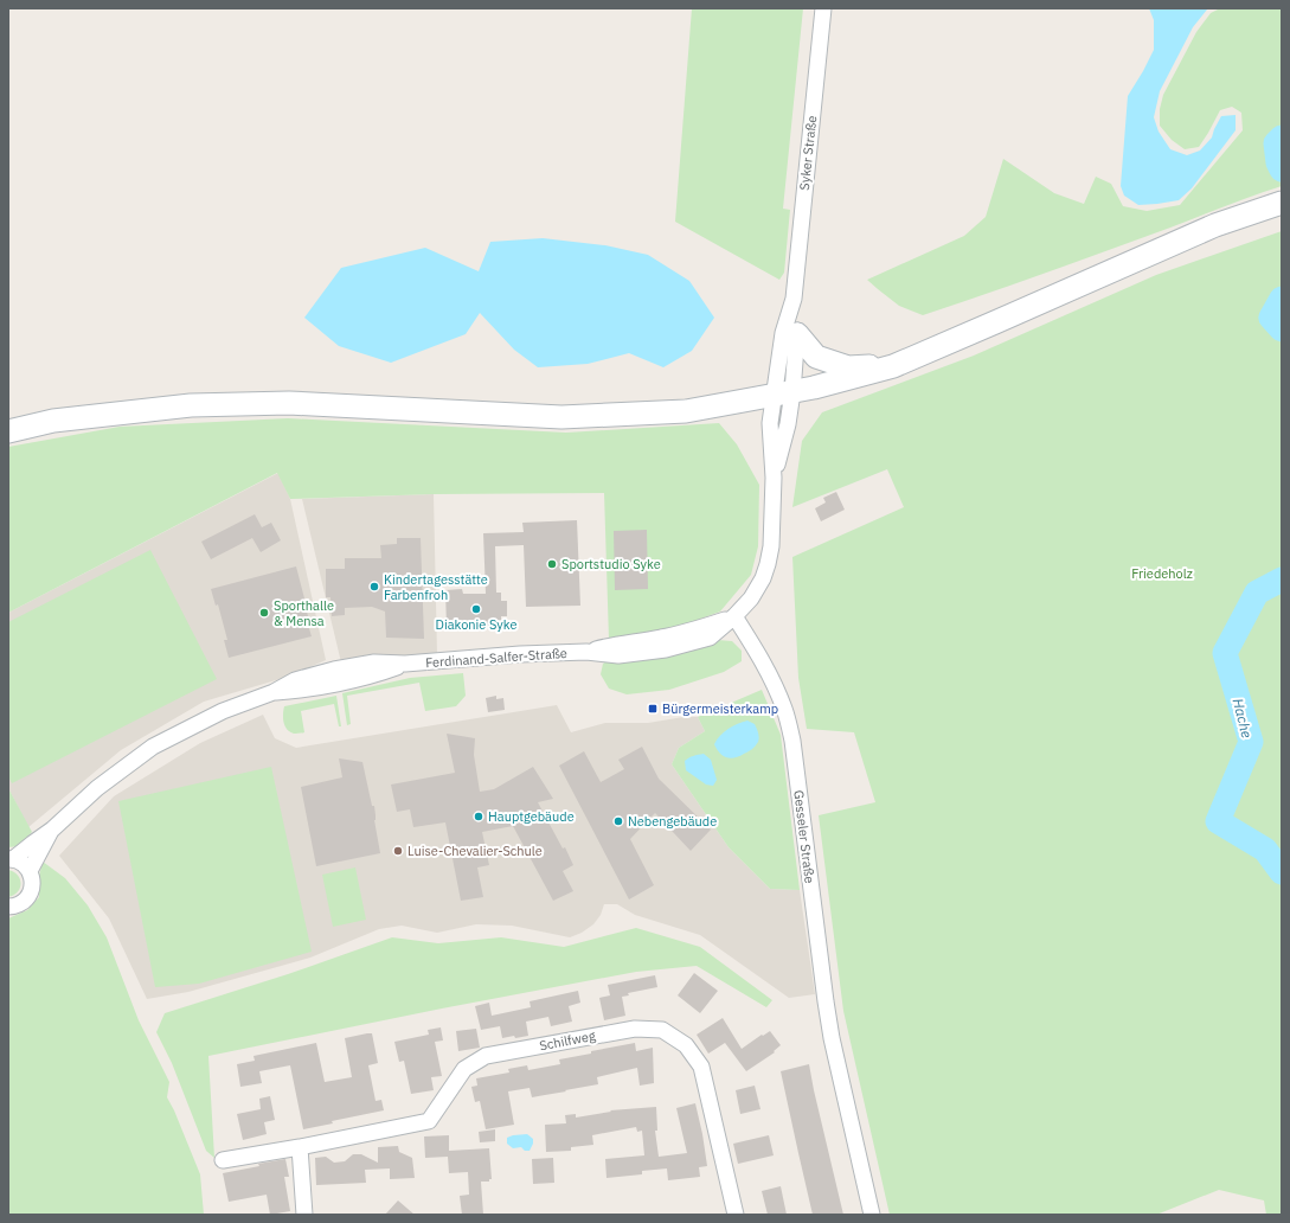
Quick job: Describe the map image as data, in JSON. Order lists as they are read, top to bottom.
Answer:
{
  "streets": {
    "street": [
      "Syker Straße",
      "Ferdinand-Salfer-Straße",
      "Gesseler Straße",
      "Schilfweg"
    ]
  },
  "crossings": [
    ["Ferdinand-Salfer-Straße", "Gesseler Straße"]
  ],
  "water": ["Hache"],
  "parks": ["Friedeholz"],
  "places": {
    "other": [
      "Sportstudio Syke",
      "Kindertagesstätte Farbenfroh",
      "Diakonie Syke",
      "Sporthalle & Mensa",
      "Hauptgebäude",
      "Nebengebäude",
      "Luise-Chevalier-Schule"
    ],
    "transit": ["Bürgermeisterkamp"]
  }
}
